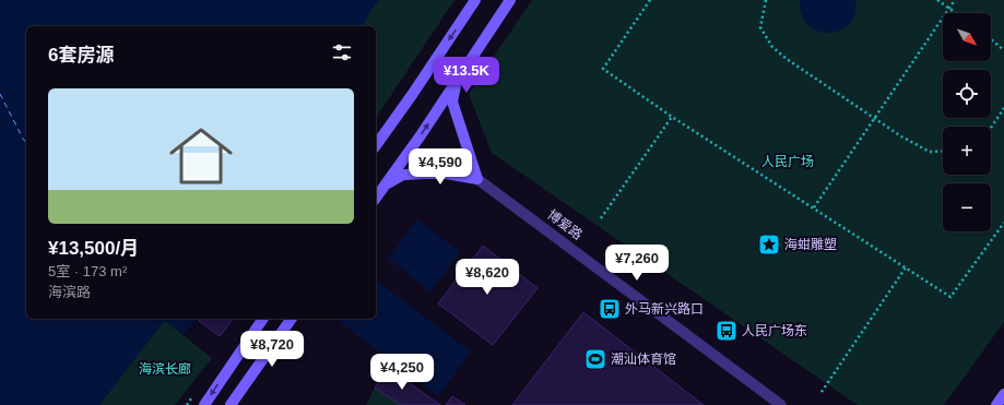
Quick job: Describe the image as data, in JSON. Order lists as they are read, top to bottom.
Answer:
{
  "streets": {
    "street": ["博爱路"]
  },
  "parks": ["人民广场", "海滨长廊"],
  "places": {
    "place": ["海蚶雕塑"],
    "bus stop": ["外马新兴路口", "人民广场东"],
    "sports": ["潮汕体育馆"]
  },
  "north": "bottom right",
  "page": {
    "map_buttons": ["+", "−"],
    "heading": "6套房源",
    "price": [
      "¥13.5K",
      "¥4,590",
      "¥7,260",
      "¥8,620",
      "¥8,720",
      "¥4,250"
    ],
    "list": [
      {
        "name": "¥13,500/月",
        "note": "5室 · 173 m² · 海滨路"
      }
    ]
  }
}
